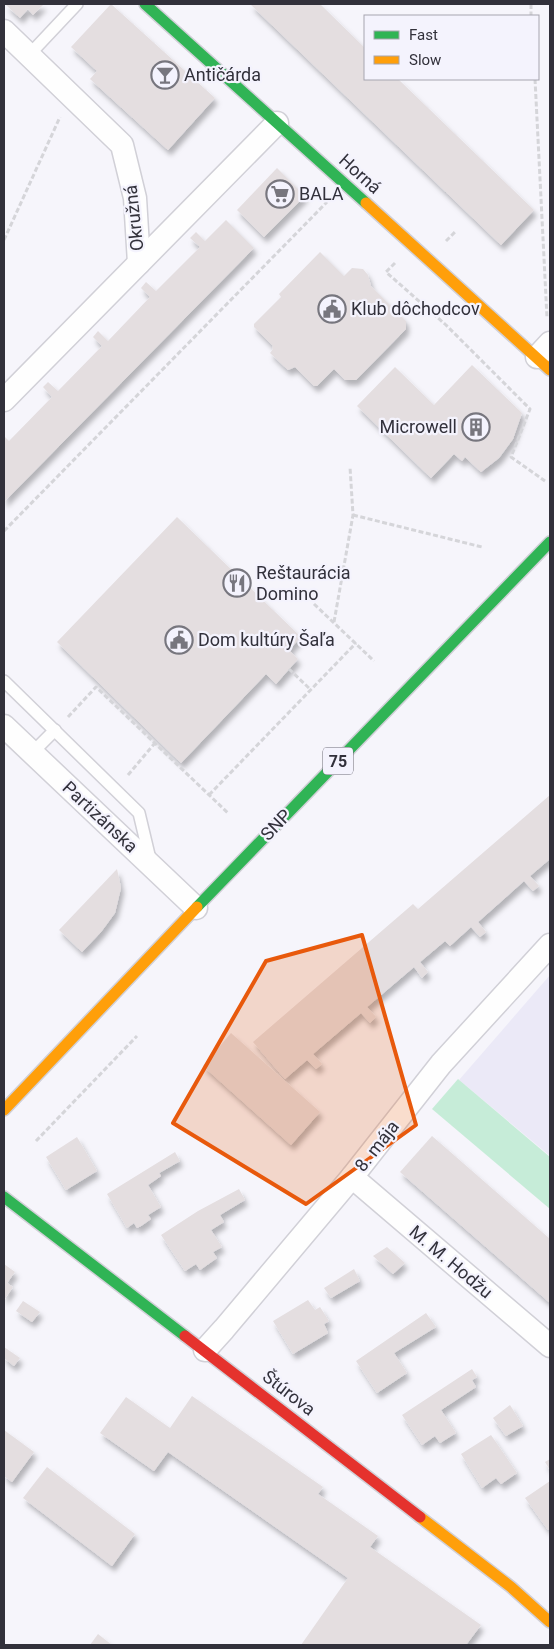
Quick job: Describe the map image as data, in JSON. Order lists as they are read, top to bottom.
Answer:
{
  "streets": {
    "street": [
      "Horná",
      "Okružná",
      "75",
      "Partizánska",
      "SNP",
      "8. mája",
      "M. M. Hodžu",
      "Štúrova"
    ]
  },
  "crossings": [
    ["Partizánska", "SNP"],
    ["8. mája", "M. M. Hodžu"],
    ["8. mája", "Štúrova"]
  ],
  "places": {
    "bar": ["Antičárda"],
    "supermarket": ["BALA"],
    "public building": ["Klub dôchodcov", "Dom kultúry Šaľa"],
    "building": ["Microwell"],
    "restaurant": ["Reštaurácia Domino"]
  },
  "legend": ["Fast", "Slow"]
}
